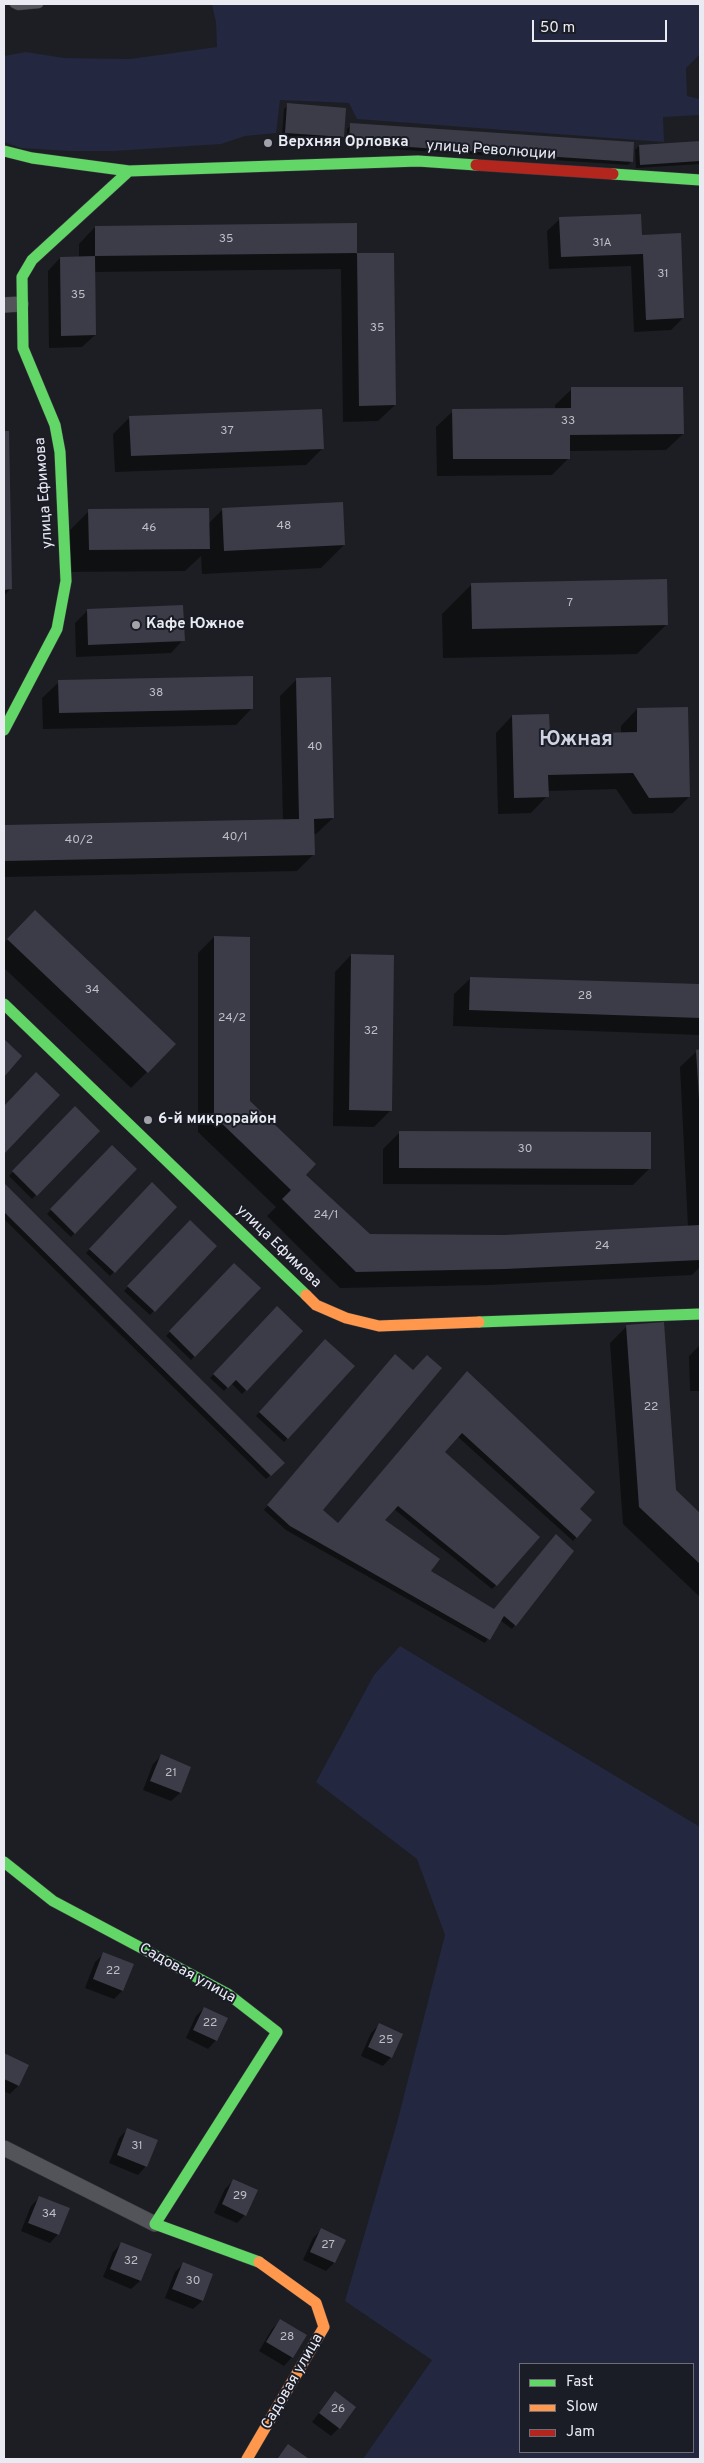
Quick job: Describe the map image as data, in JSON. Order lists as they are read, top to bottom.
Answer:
{
  "streets": {
    "street": ["улица Революции", "улица Ефимова", "Садовая улица"]
  },
  "crossings": [
    ["улица Революции", "улица Ефимова"]
  ],
  "districts": ["Южная"],
  "places": ["Верхняя Орловка", "Кафе Южное", "6-й микрорайон"],
  "house_numbers": [
    "35",
    "31А",
    "31",
    "35",
    "35",
    "33",
    "37",
    "48",
    "46",
    "7",
    "38",
    "40",
    "40/1",
    "40/2",
    "34",
    "28",
    "24/2",
    "32",
    "30",
    "24/1",
    "24",
    "22",
    "21",
    "22",
    "22",
    "25",
    "31",
    "29",
    "34",
    "27",
    "32",
    "30",
    "28",
    "26"
  ],
  "legend": ["Fast", "Slow", "Jam"],
  "scale_bar": "50 m"
}
